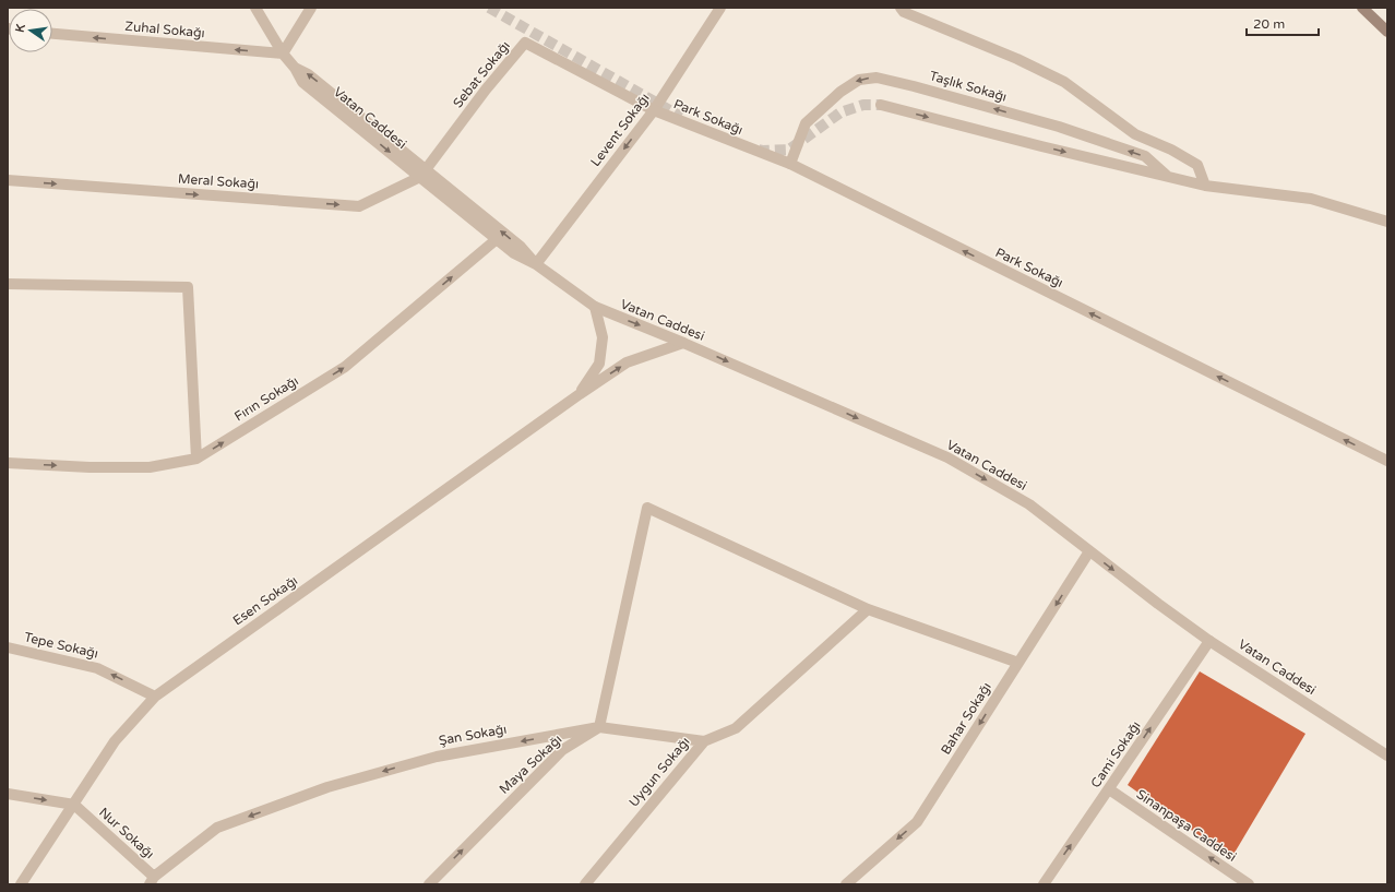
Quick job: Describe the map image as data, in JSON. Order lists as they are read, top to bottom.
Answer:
{
  "streets": {
    "street": [
      "Zuhal Sokağı",
      "Sebat Sokağı",
      "Taşlık Sokağı",
      "Park Sokağı",
      "Vatan Caddesi",
      "Levent Sokağı",
      "Meral Sokağı",
      "Fırın Sokağı",
      "Esen Sokağı",
      "Tepe Sokağı",
      "Bahar Sokağı",
      "Şan Sokağı",
      "Cami Sokağı",
      "Maya Sokağı",
      "Uygun Sokağı",
      "Sinanpaşa Caddesi",
      "Nur Sokağı"
    ]
  },
  "crossings": [
    ["Zuhal Sokağı", "Vatan Caddesi"],
    ["Sebat Sokağı", "Park Sokağı"],
    ["Sebat Sokağı", "Vatan Caddesi"],
    ["Sebat Sokağı", "Levent Sokağı"],
    ["Sebat Sokağı", "Meral Sokağı"],
    ["Taşlık Sokağı", "Park Sokağı"],
    ["Park Sokağı", "Levent Sokağı"],
    ["Vatan Caddesi", "Levent Sokağı"],
    ["Vatan Caddesi", "Meral Sokağı"],
    ["Vatan Caddesi", "Fırın Sokağı"],
    ["Vatan Caddesi", "Esen Sokağı"],
    ["Vatan Caddesi", "Bahar Sokağı"],
    ["Vatan Caddesi", "Cami Sokağı"],
    ["Esen Sokağı", "Tepe Sokağı"],
    ["Esen Sokağı", "Nur Sokağı"],
    ["Şan Sokağı", "Maya Sokağı"],
    ["Şan Sokağı", "Nur Sokağı"],
    ["Cami Sokağı", "Sinanpaşa Caddesi"]
  ],
  "one_way": [
    "Zuhal Sokağı",
    "Park Sokağı",
    "Levent Sokağı",
    "Meral Sokağı",
    "Fırın Sokağı",
    "Tepe Sokağı",
    "Bahar Sokağı",
    "Şan Sokağı",
    "Cami Sokağı",
    "Maya Sokağı",
    "Sinanpaşa Caddesi"
  ],
  "scale_bar": "20 m",
  "north": "left"
}
